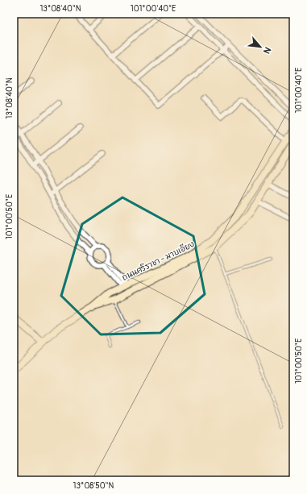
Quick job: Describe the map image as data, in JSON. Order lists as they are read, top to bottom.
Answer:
{
  "streets": {
    "main road": ["ถนนศรีราชา - มาบเอียง"]
  },
  "north": "bottom right",
  "coordinates": [
    "13°08'40\"N",
    "101°00'40\"E",
    "101°00'50\"E",
    "13°08'50\"N"
  ]
}
